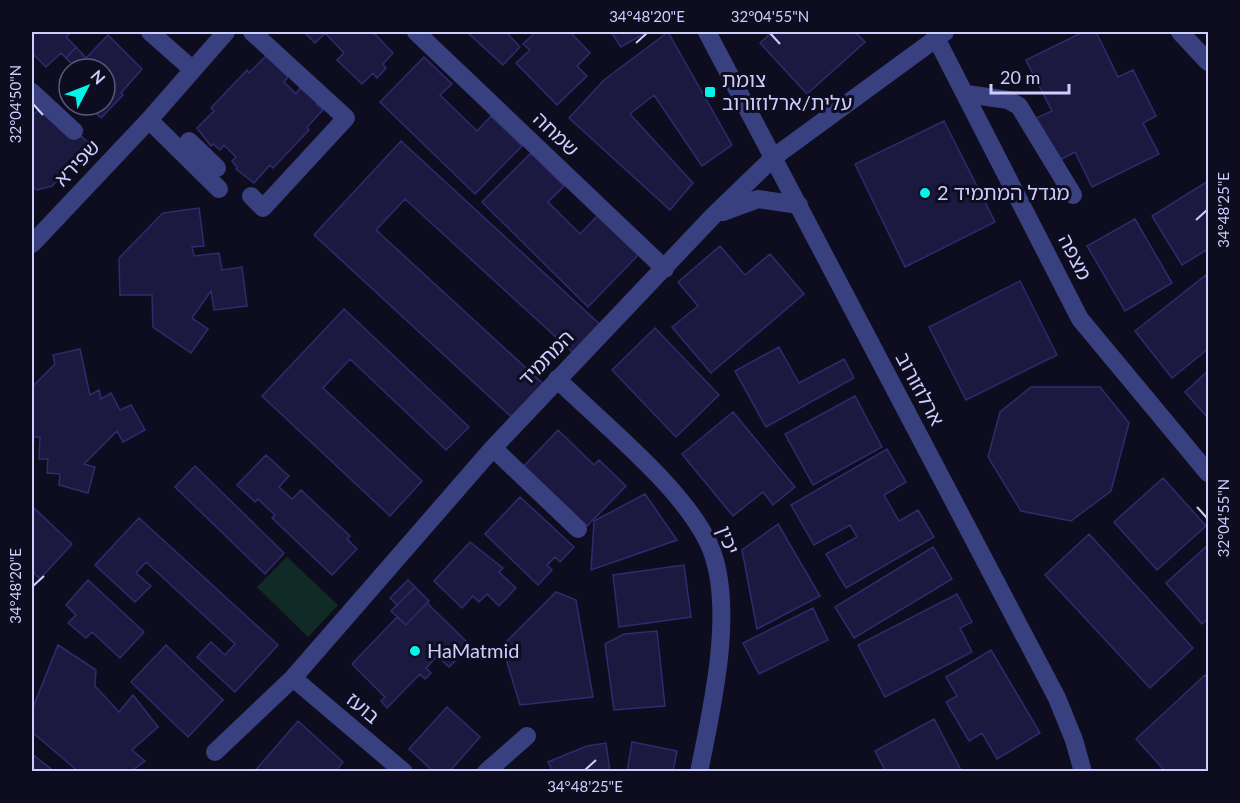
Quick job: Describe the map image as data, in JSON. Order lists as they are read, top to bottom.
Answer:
{
  "streets": {
    "street": [
      "שמחה",
      "שפירא",
      "מצפה",
      "המתמיד",
      "ארלוזורוב",
      "יכין",
      "בועז"
    ]
  },
  "crossings": [
    ["שמחה", "המתמיד"],
    ["מצפה", "המתמיד"],
    ["המתמיד", "ארלוזורוב"],
    ["המתמיד", "יכין"],
    ["המתמיד", "בועז"]
  ],
  "places": {
    "transit": ["צומת עלית/ארלוזורוב"],
    "other": ["מגדל המתמיד 2", "HaMatmid"]
  },
  "scale_bar": "20 m",
  "north": "top right",
  "coordinates": [
    "34°48'20\"E",
    "32°04'55\"N",
    "32°04'50\"N",
    "34°48'25\"E"
  ]
}
